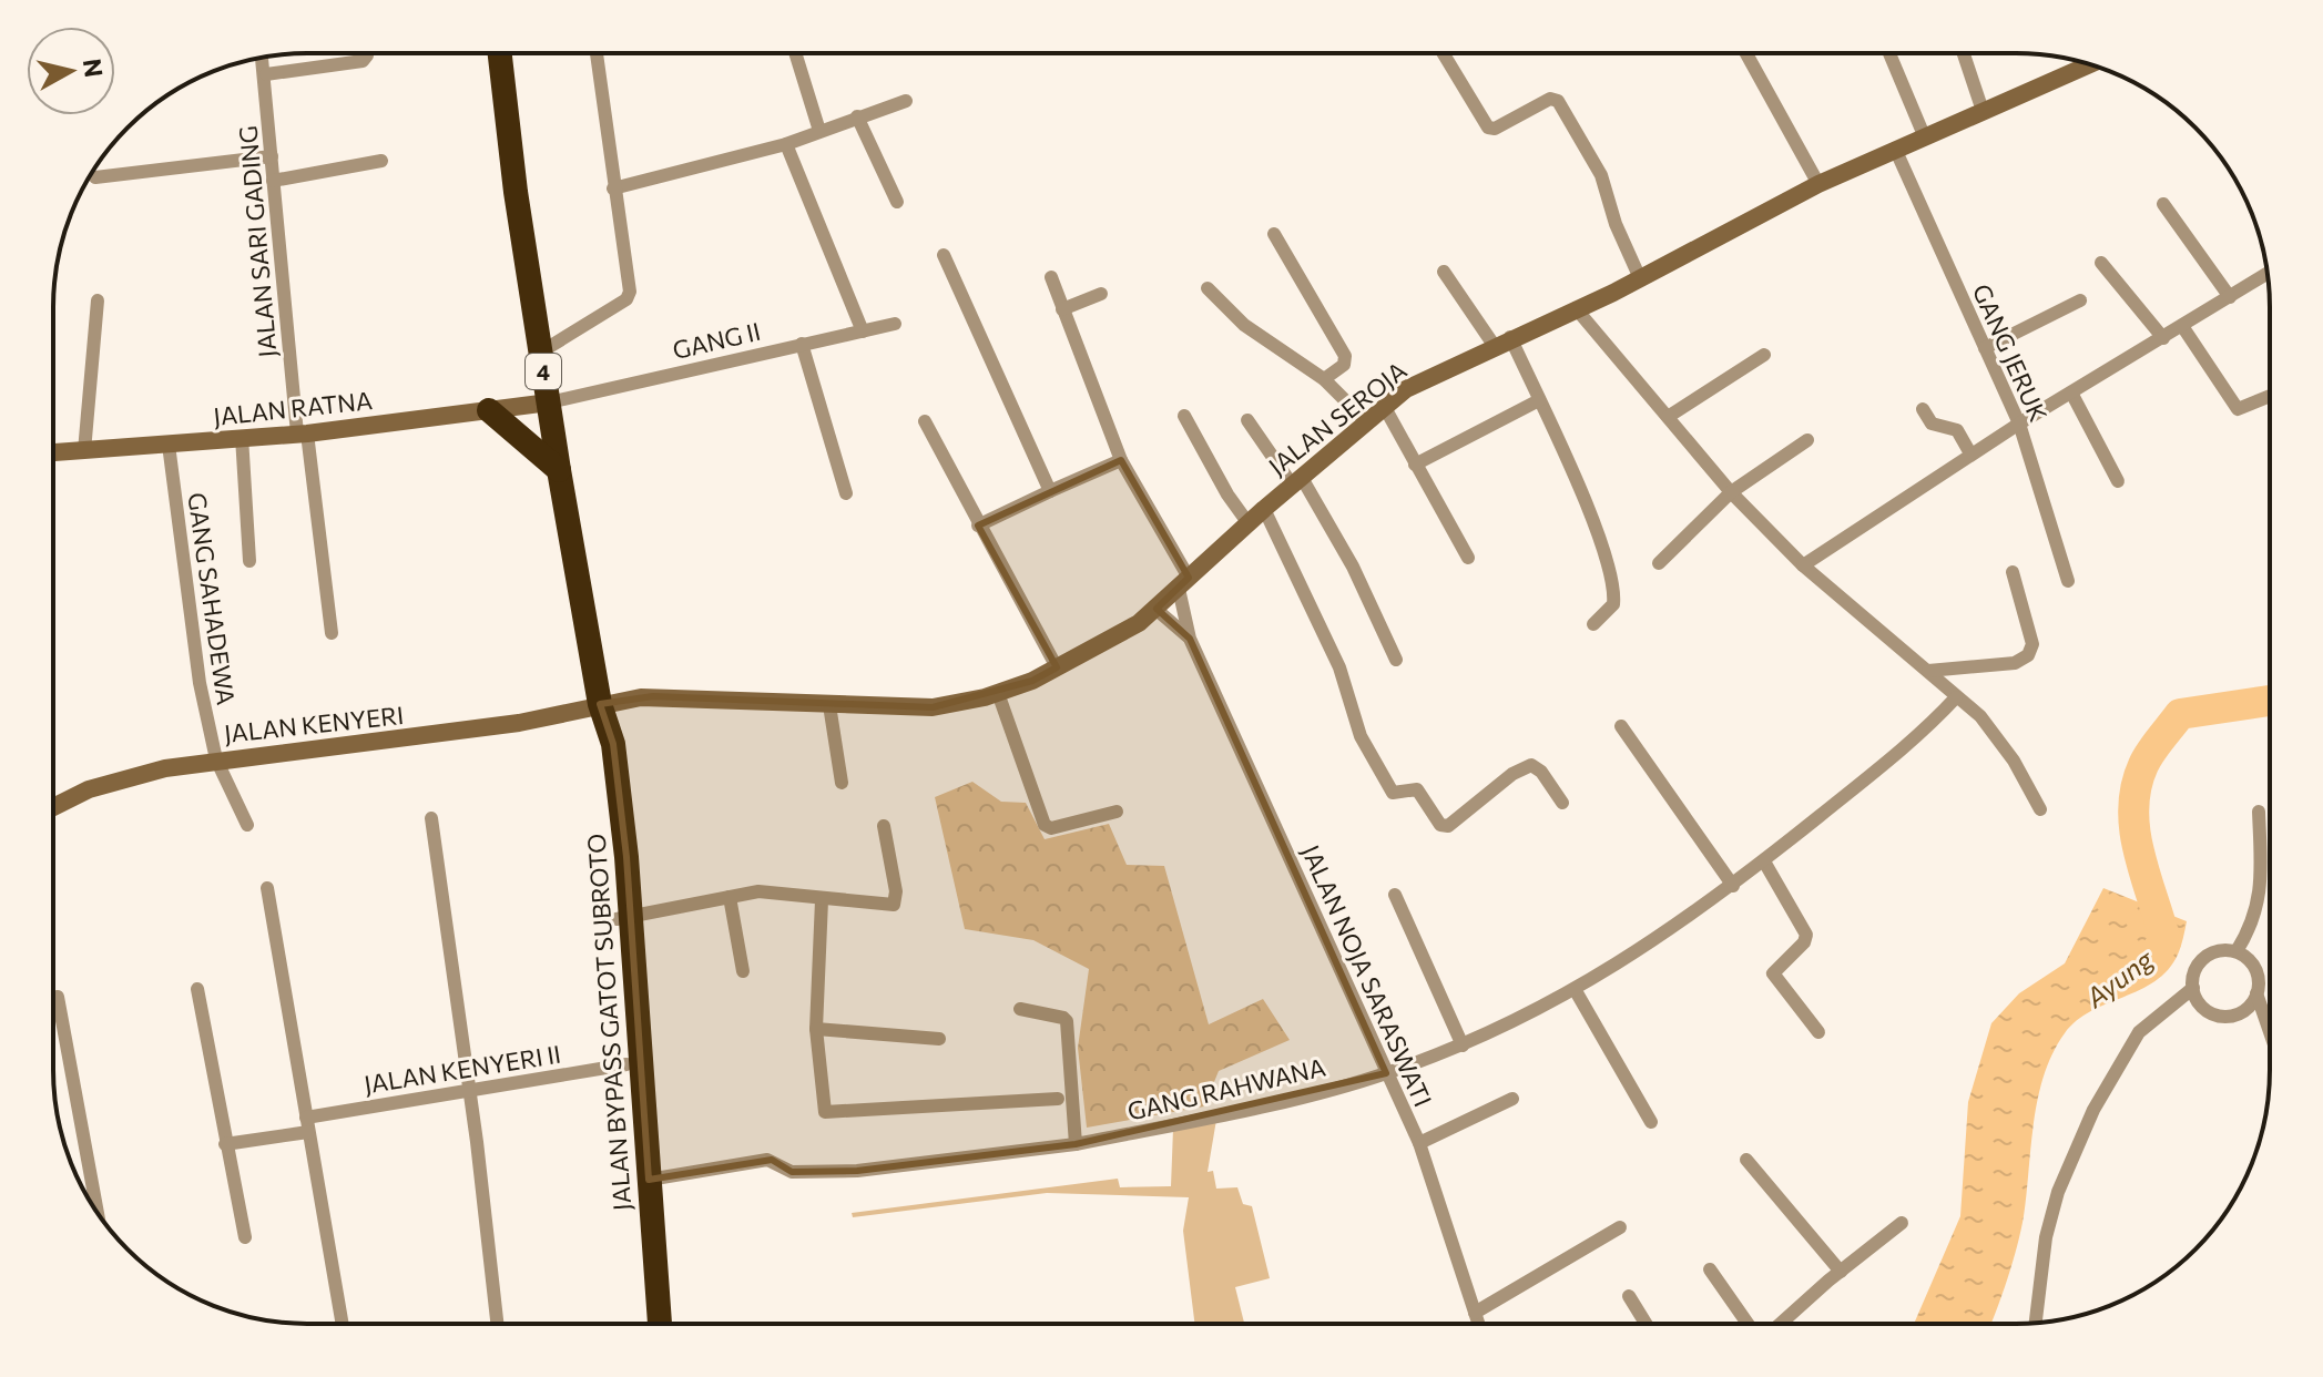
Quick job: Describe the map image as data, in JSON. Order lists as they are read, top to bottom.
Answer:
{
  "streets": {
    "highway": ["4", "JALAN BYPASS GATOT SUBROTO"],
    "street": [
      "JALAN SARI GADING",
      "GANG II",
      "GANG JERUK",
      "JALAN RATNA",
      "JALAN SEROJA",
      "GANG SAHADEWA",
      "JALAN KENYERI",
      "JALAN NOJA SARASWATI",
      "JALAN KENYERI II",
      "GANG RAHWANA"
    ]
  },
  "crossings": [
    ["JALAN SARI GADING", "JALAN RATNA"],
    ["GANG II", "JALAN RATNA"],
    ["GANG II", "JALAN BYPASS GATOT SUBROTO"],
    ["GANG JERUK", "JALAN SEROJA"],
    ["JALAN RATNA", "GANG SAHADEWA"],
    ["JALAN RATNA", "JALAN BYPASS GATOT SUBROTO"],
    ["JALAN SEROJA", "JALAN KENYERI"],
    ["JALAN SEROJA", "JALAN NOJA SARASWATI"],
    ["JALAN SEROJA", "JALAN BYPASS GATOT SUBROTO"],
    ["GANG SAHADEWA", "JALAN KENYERI"],
    ["JALAN KENYERI", "JALAN BYPASS GATOT SUBROTO"],
    ["JALAN NOJA SARASWATI", "GANG RAHWANA"],
    ["JALAN BYPASS GATOT SUBROTO", "JALAN KENYERI II"],
    ["JALAN BYPASS GATOT SUBROTO", "GANG RAHWANA"]
  ],
  "water": ["Ayung"],
  "north": "right"
}
